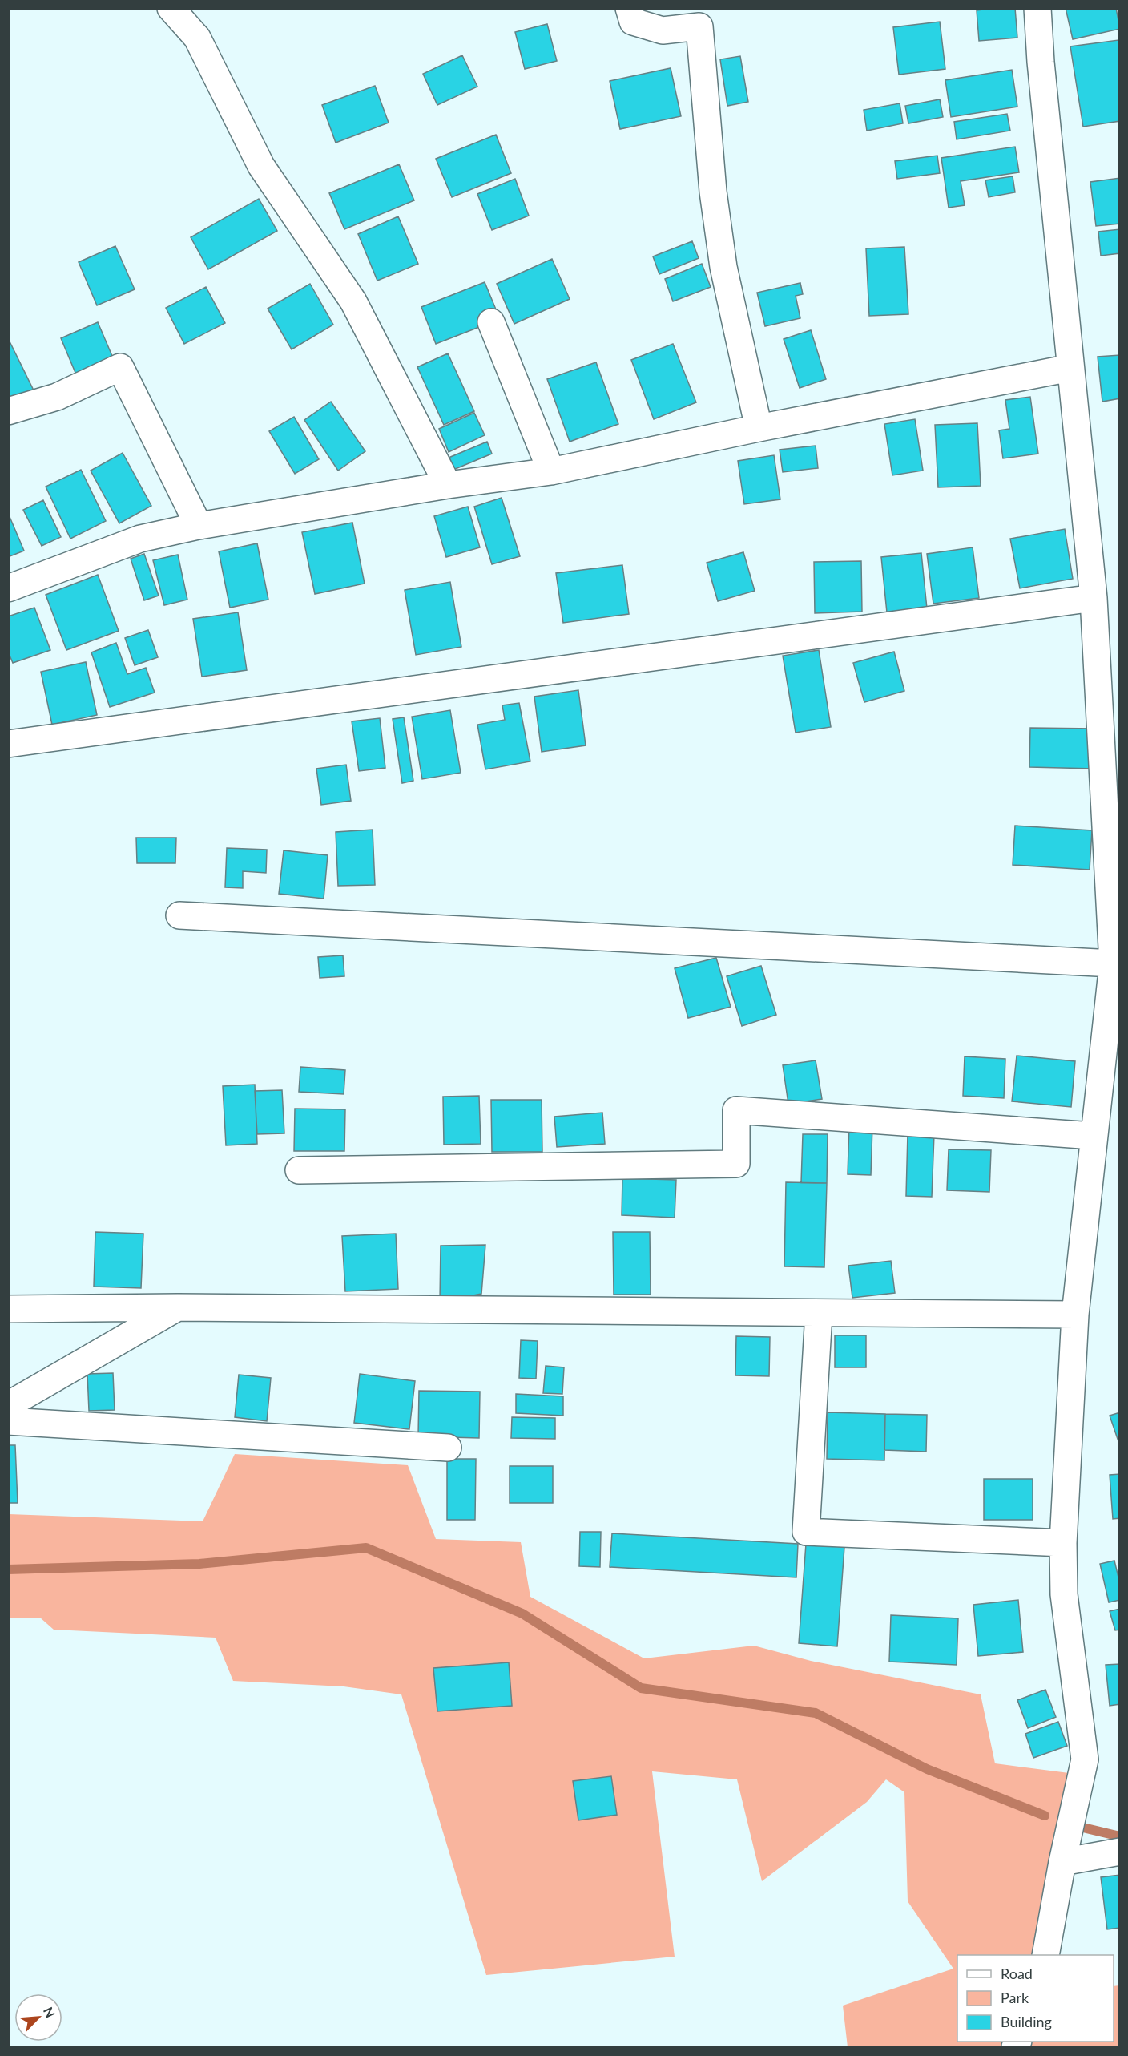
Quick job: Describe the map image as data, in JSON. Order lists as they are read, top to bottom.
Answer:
{
  "legend": ["Road", "Park", "Building"],
  "north": "top right"
}
